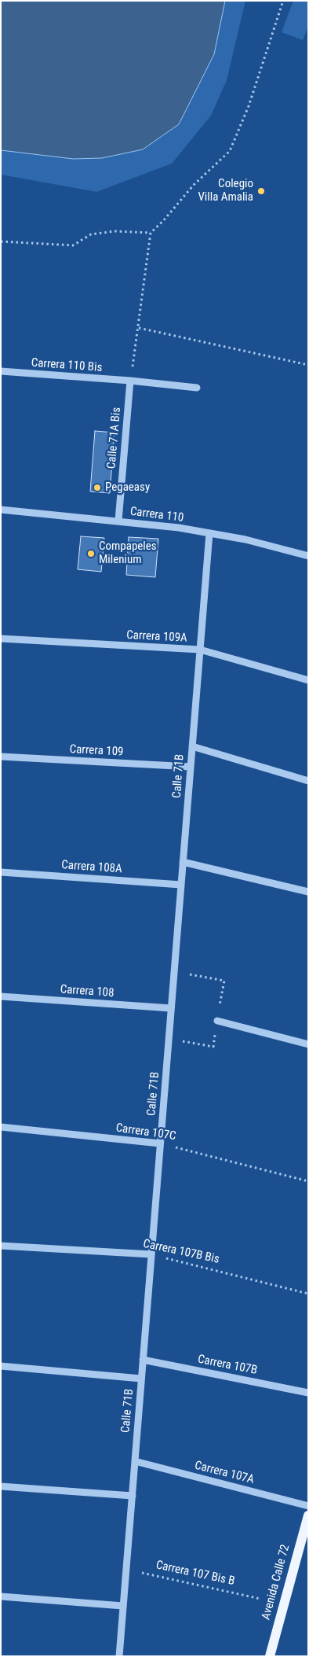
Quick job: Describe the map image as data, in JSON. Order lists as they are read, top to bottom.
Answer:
{
  "streets": {
    "main road": ["Avenida Calle 72"],
    "street": [
      "Carrera 110 Bis",
      "Calle 71A Bis",
      "Carrera 110",
      "Carrera 109A",
      "Carrera 109",
      "Calle 71B",
      "Carrera 108A",
      "Carrera 108",
      "Carrera 107C",
      "Carrera 107B Bis",
      "Carrera 107B",
      "Carrera 107A"
    ],
    "path": ["Carrera 107 Bis B"]
  },
  "crossings": [
    ["Carrera 110 Bis", "Calle 71A Bis"],
    ["Calle 71A Bis", "Carrera 110"],
    ["Carrera 110", "Calle 71B"],
    ["Carrera 109A", "Calle 71B"],
    ["Carrera 109", "Calle 71B"],
    ["Calle 71B", "Carrera 108A"],
    ["Calle 71B", "Carrera 108"],
    ["Calle 71B", "Carrera 107C"],
    ["Calle 71B", "Carrera 107B Bis"],
    ["Calle 71B", "Carrera 107B"],
    ["Calle 71B", "Carrera 107A"],
    ["Calle 71B", "Carrera 107 Bis B"]
  ],
  "places": ["Colegio Villa Amalia", "Pegaeasy", "Compapeles Milenium"]
}
